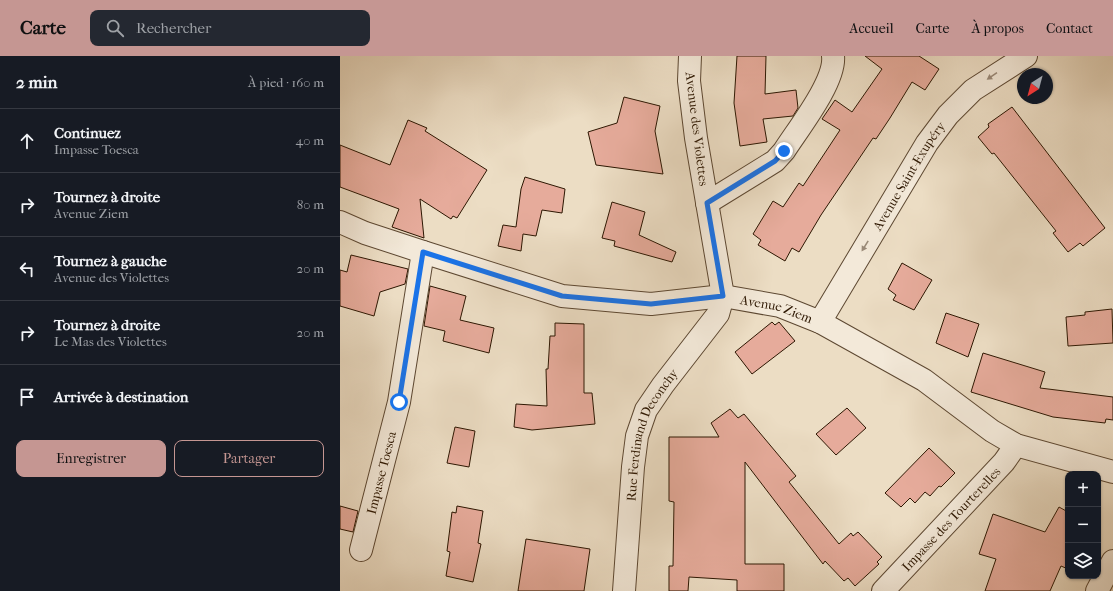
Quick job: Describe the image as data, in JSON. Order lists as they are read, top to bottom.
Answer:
{
  "streets": {
    "street": [
      "Avenue des Violettes",
      "Avenue Saint-Exupéry",
      "Avenue Ziem",
      "Rue Ferdinand Deconchy",
      "Impasse Toesca",
      "Impasse des Tourterelles"
    ]
  },
  "crossings": [
    ["Avenue des Violettes", "Avenue Ziem"],
    ["Avenue des Violettes", "Rue Ferdinand Deconchy"],
    ["Avenue Saint-Exupéry", "Avenue Ziem"],
    ["Avenue Ziem", "Rue Ferdinand Deconchy"],
    ["Avenue Ziem", "Impasse Toesca"],
    ["Avenue Ziem", "Impasse des Tourterelles"]
  ],
  "north": "bottom left",
  "page": {
    "header": "Carte",
    "search": "Rechercher",
    "nav": [
      "Accueil",
      "Carte",
      "À propos",
      "Contact"
    ],
    "heading": ["2 min", "À pied · 160 m"],
    "list": [
      ["Continuez", "Impasse Toesca", "40 m"],
      ["Tournez à droite", "Avenue Ziem", "80 m"],
      ["Tournez à gauche", "Avenue des Violettes", "20 m"],
      ["Tournez à droite", "Le Mas des Violettes", "20 m"],
      "Arrivée à destination"
    ],
    "buttons": ["Enregistrer", "Partager"],
    "map_buttons": ["+", "−"]
  }
}
